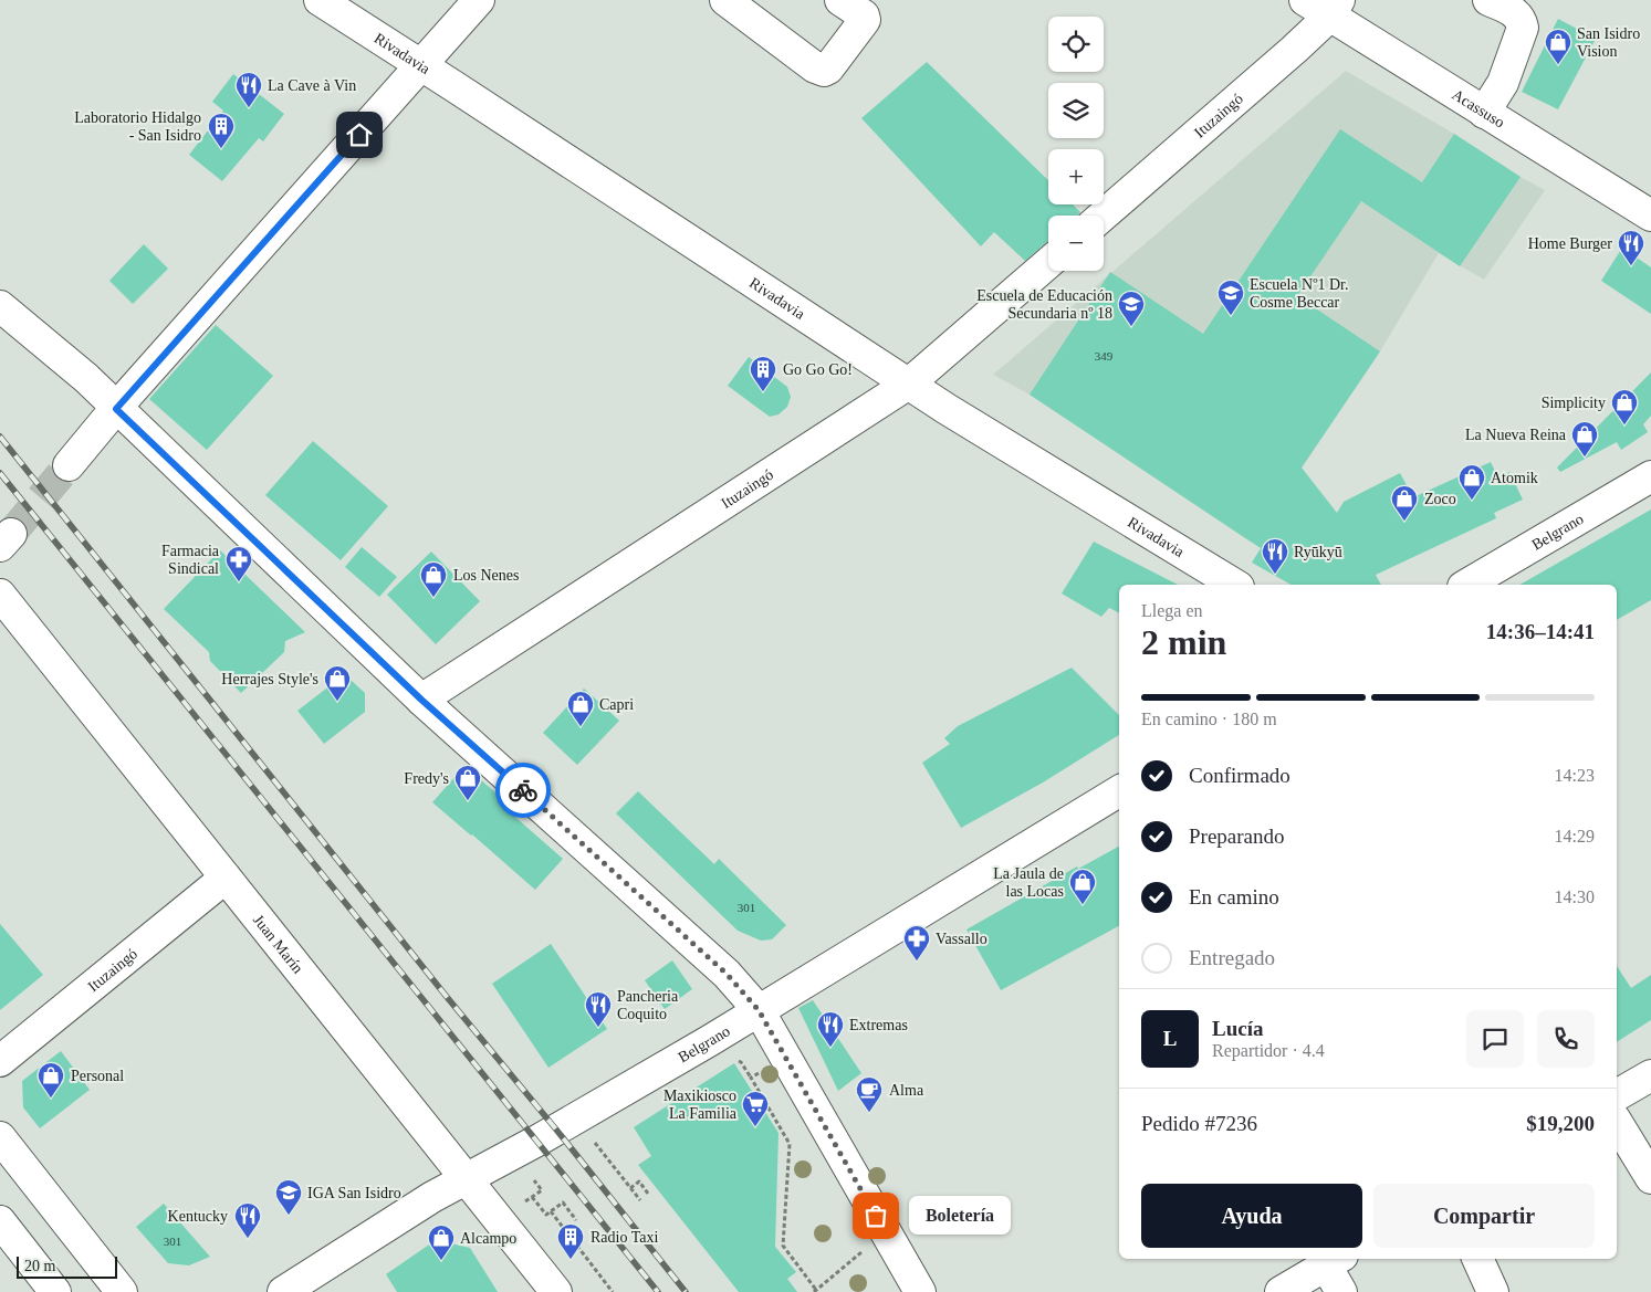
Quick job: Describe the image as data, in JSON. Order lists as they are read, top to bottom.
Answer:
{
  "streets": {
    "street": [
      "Rivadavia",
      "Acassuso",
      "Ituzaingó",
      "Belgrano",
      "Juan Marín"
    ]
  },
  "crossings": [
    ["Rivadavia", "Ituzaingó"],
    ["Acassuso", "Ituzaingó"],
    ["Ituzaingó", "Juan Marín"],
    ["Belgrano", "Juan Marín"]
  ],
  "places": {
    "shop": [
      "San Isidro Vision",
      "Simplicity",
      "La Nueva Reina",
      "Atomik",
      "Zoco",
      "Los Nenes",
      "Herrajes Style's",
      "Capri",
      "Fredy's",
      "La Jaula de las Locas",
      "Personal",
      "Alcampo"
    ],
    "restaurant": [
      "La Cave à Vin",
      "Home Burger",
      "Ryūkyū",
      "Pancheria Coquito",
      "Extremas",
      "Kentucky"
    ],
    "building": ["Laboratorio Hidalgo - San Isidro", "Go Go Go!", "Radio Taxi"],
    "school or university": ["Escuela Nº1 Dr. Cosme Beccar", "Escuela de Educación Secundaria nº 18", "IGA San Isidro"],
    "pharmacy": ["Farmacia Sindical", "Vassallo"],
    "cafe": ["Alma"],
    "supermarket": ["Maxikiosco La Familia"],
    "other": ["Boletería"]
  },
  "house_numbers": ["349", "301", "301"],
  "scale_bar": "20 m",
  "page": {
    "map_buttons": ["+", "−"],
    "heading": ["2 min", "Llega en", "14:36–14:41"],
    "panel": [
      "Lucía",
      "Repartidor · 4.4",
      "Pedido #7236",
      "$19,200"
    ],
    "bar": "En camino · 180 m",
    "list": [
      ["Confirmado", "14:23"],
      ["Preparando", "14:29"],
      ["En camino", "14:30"],
      "Entregado"
    ],
    "round": "L",
    "buttons": ["Ayuda", "Compartir"],
    "bubble": "Boletería",
    "scale": "20 m"
  }
}
